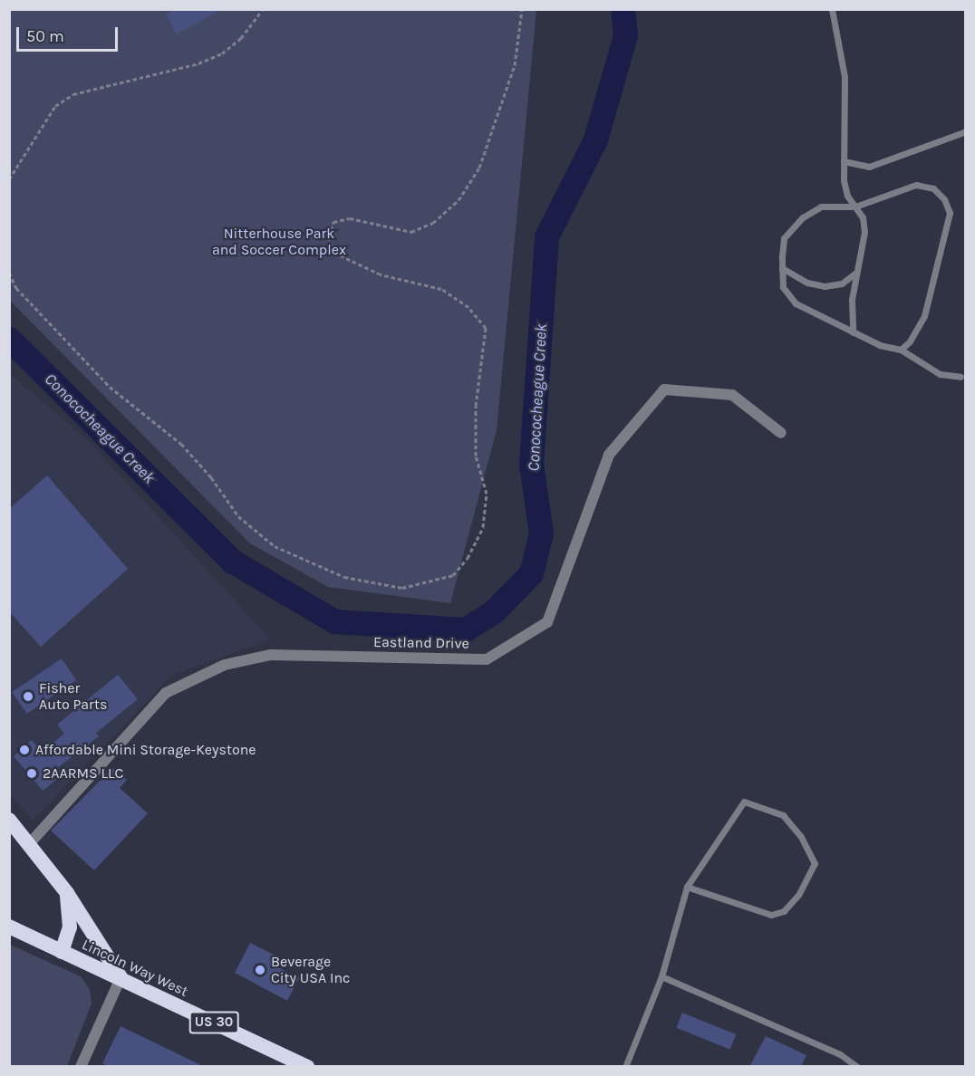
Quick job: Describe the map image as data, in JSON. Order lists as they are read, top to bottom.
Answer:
{
  "streets": {
    "highway": ["Lincoln Way West", "US 30"],
    "street": ["Eastland Drive"]
  },
  "water": ["Conococheague Creek"],
  "parks": ["Nitterhouse Park and Soccer Complex"],
  "places": [
    "Fisher Auto Parts",
    "Affordable Mini Storage-Keystone",
    "2AARMS LLC",
    "Beverage City USA Inc"
  ],
  "scale_bar": "50 m"
}
